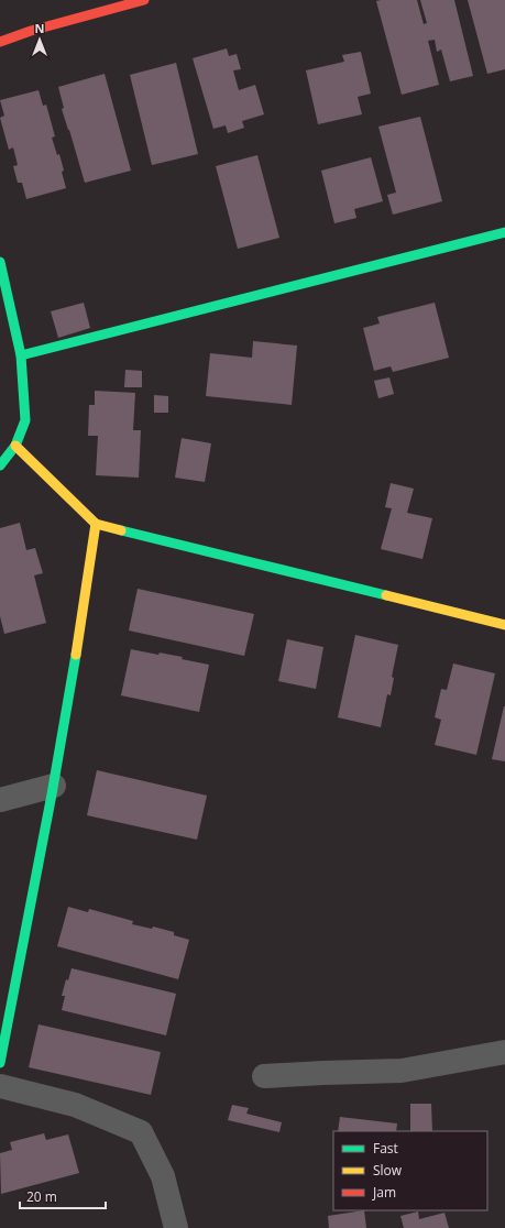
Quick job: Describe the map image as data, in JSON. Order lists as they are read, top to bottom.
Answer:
{
  "legend": ["Fast", "Slow", "Jam"],
  "scale_bar": "20 m",
  "north": "top"
}
